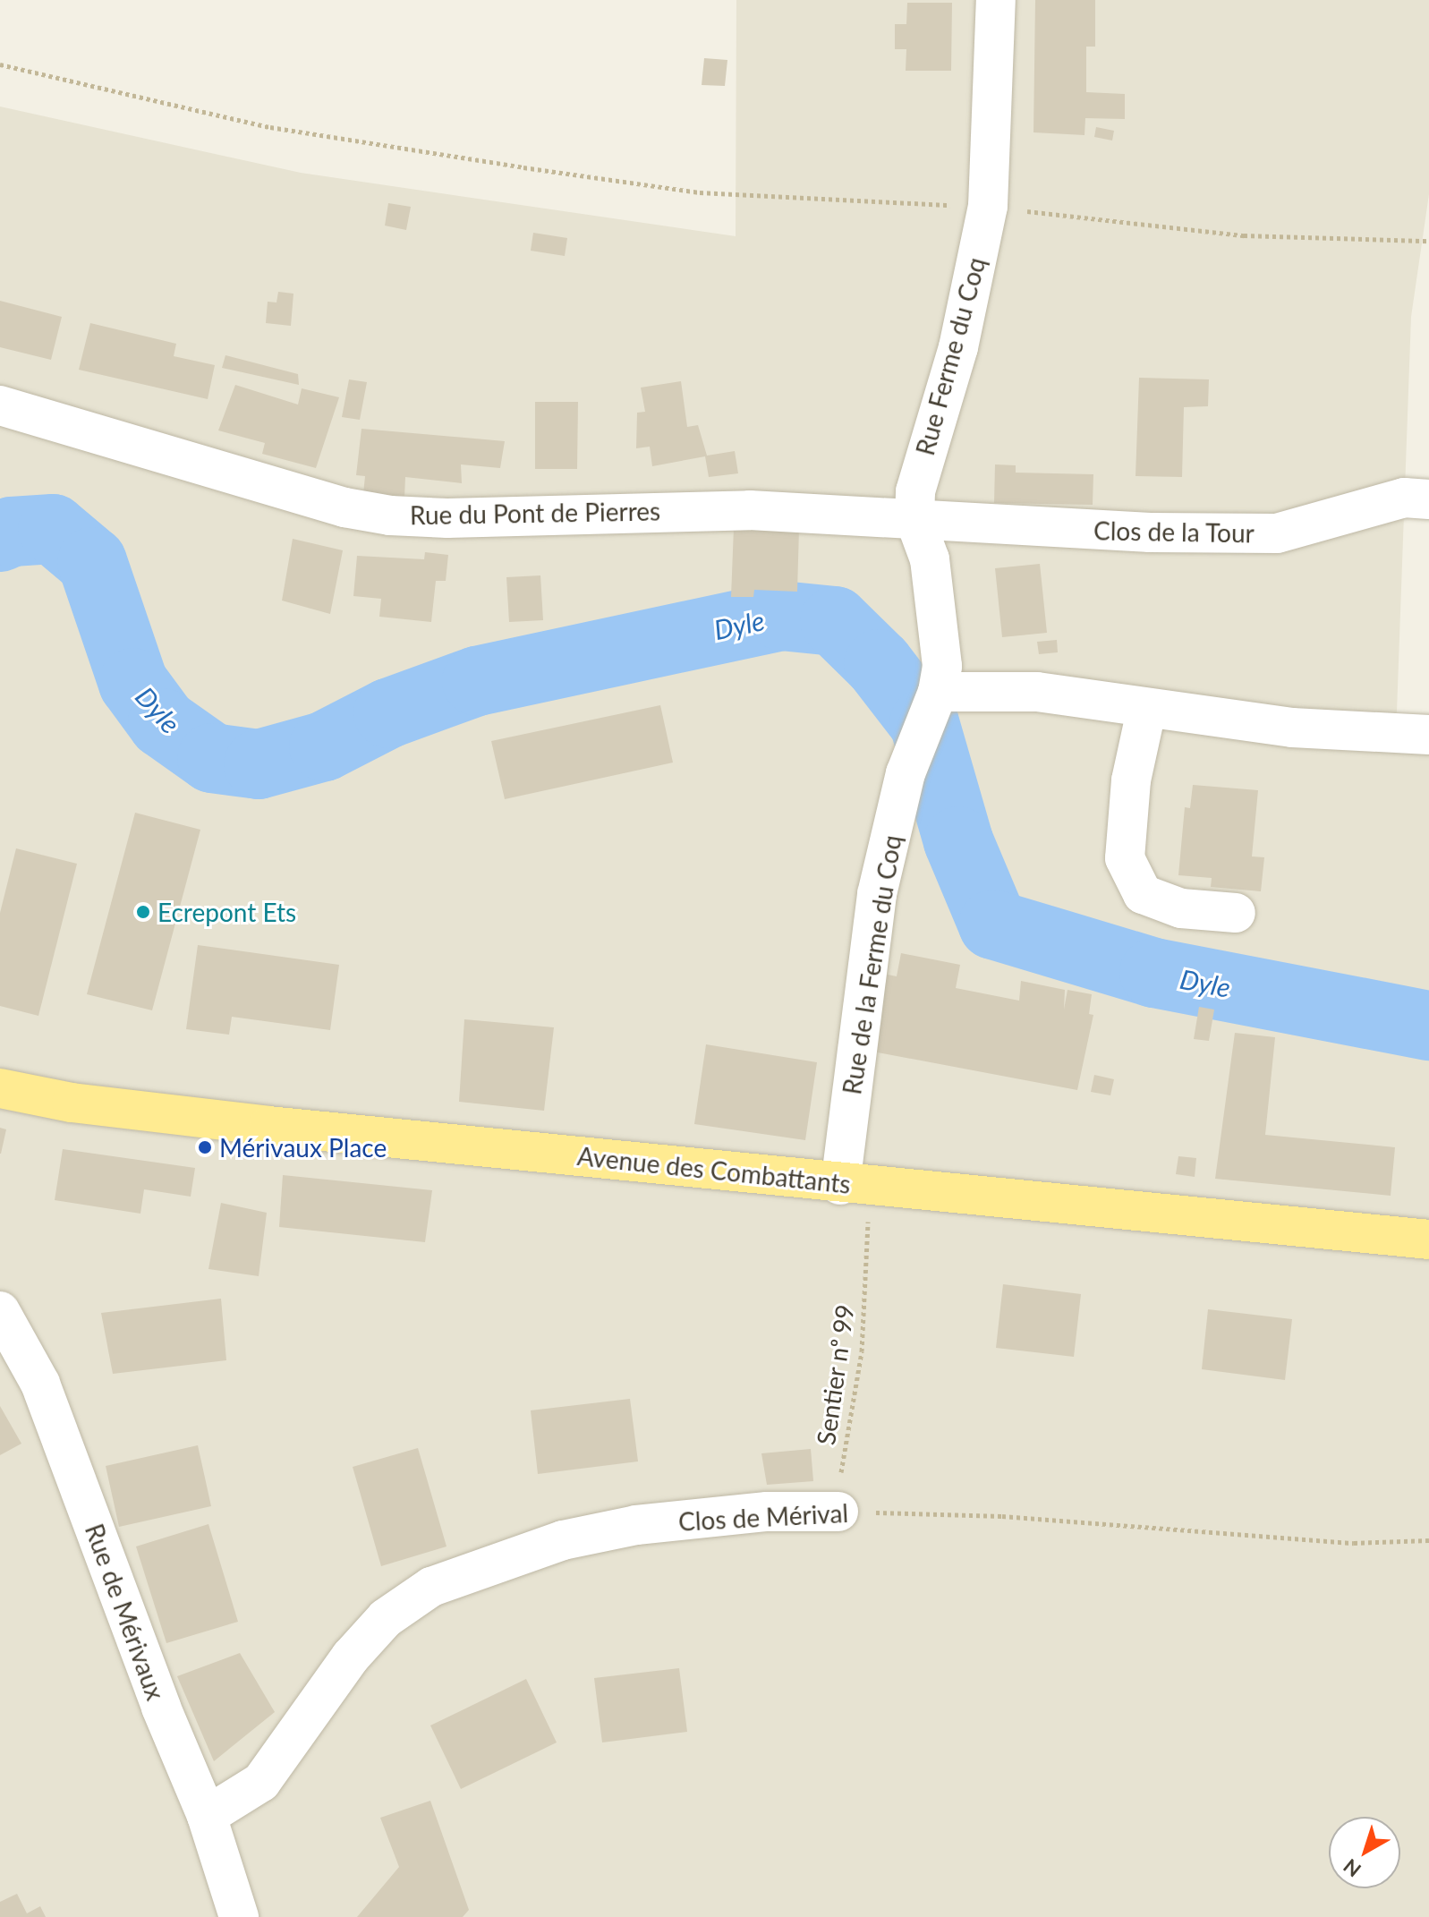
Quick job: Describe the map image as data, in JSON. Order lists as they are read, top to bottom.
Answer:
{
  "streets": {
    "main road": ["Avenue des Combattants"],
    "street": [
      "Rue Ferme du Coq",
      "Rue du Pont de Pierres",
      "Clos de la Tour",
      "Rue de la Ferme du Coq",
      "Clos de Mérival",
      "Rue de Mérivaux"
    ],
    "path": ["Sentier nᵒ 99"]
  },
  "crossings": [
    ["Rue Ferme du Coq", "Rue du Pont de Pierres"],
    ["Rue Ferme du Coq", "Clos de la Tour"],
    ["Rue Ferme du Coq", "Rue de la Ferme du Coq"],
    ["Rue du Pont de Pierres", "Clos de la Tour"],
    ["Rue de la Ferme du Coq", "Avenue des Combattants"],
    ["Sentier nᵒ 99", "Clos de Mérival"],
    ["Clos de Mérival", "Rue de Mérivaux"]
  ],
  "water": ["Dyle"],
  "places": ["Ecrepont Ets", "Mérivaux Place"],
  "north": "bottom left"
}
